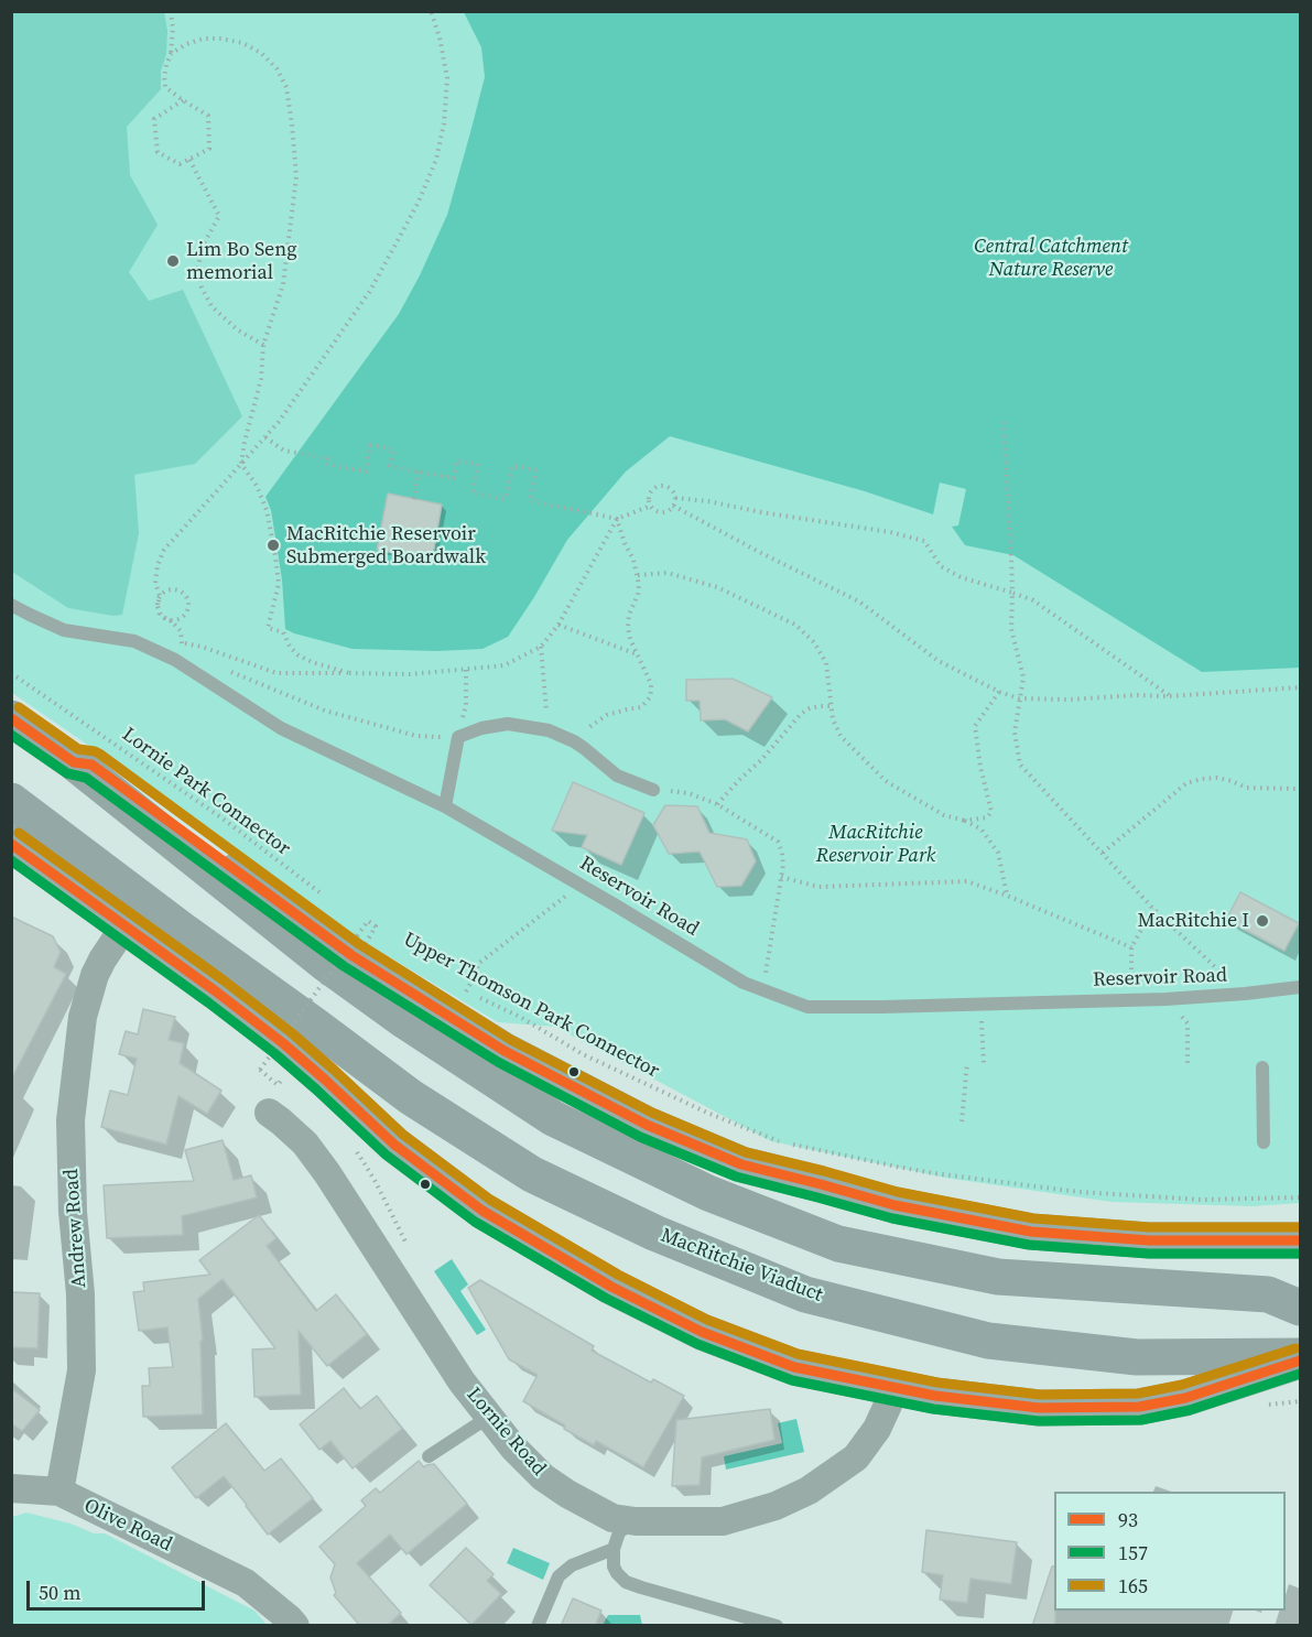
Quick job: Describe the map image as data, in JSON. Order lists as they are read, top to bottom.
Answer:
{
  "streets": {
    "highway": ["MacRitchie Viaduct"],
    "street": ["Andrew Road", "Lornie Road", "Olive Road"],
    "lane": ["Reservoir Road"],
    "path": ["Lornie Park Connector", "Upper Thomson Park Connector"]
  },
  "crossings": [
    ["Reservoir Road", "Upper Thomson Park Connector"],
    ["Andrew Road", "Olive Road"]
  ],
  "parks": ["Central Catchment Nature Reserve", "MacRitchie Reservoir Park"],
  "places": ["Lim Bo Seng memorial", "MacRitchie Reservoir Submerged Boardwalk", "MacRitchie I"],
  "lines": ["transit line 165", "transit line 93", "transit line 157"],
  "legend": ["93", "157", "165"],
  "scale_bar": "50 m"
}
